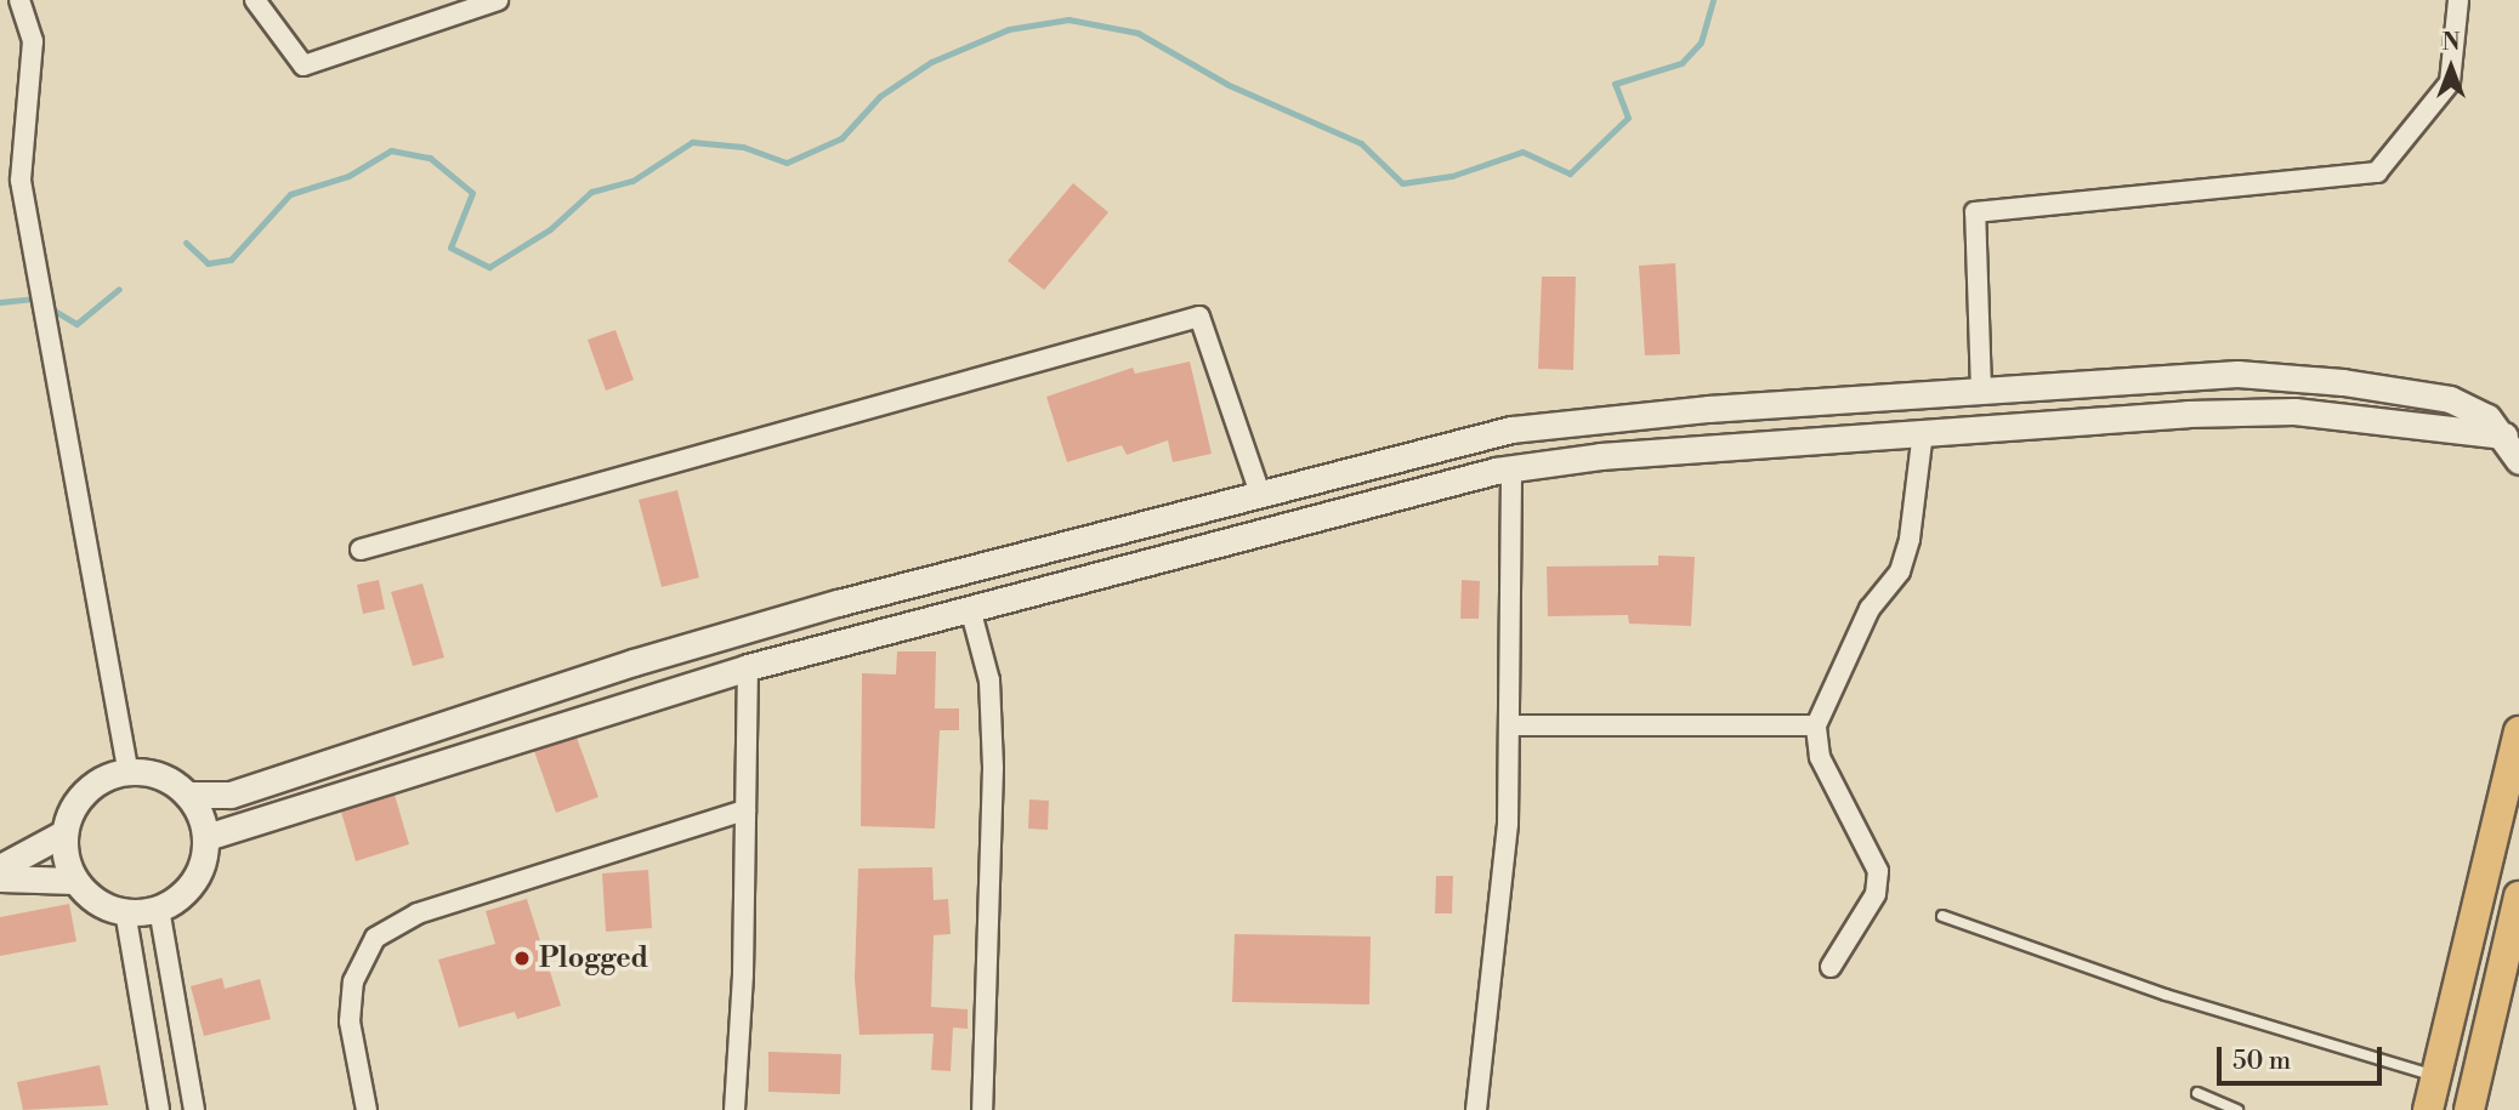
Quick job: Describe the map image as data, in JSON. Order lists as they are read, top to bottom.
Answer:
{
  "places": ["Plogged"],
  "scale_bar": "50 m",
  "north": "top"
}
